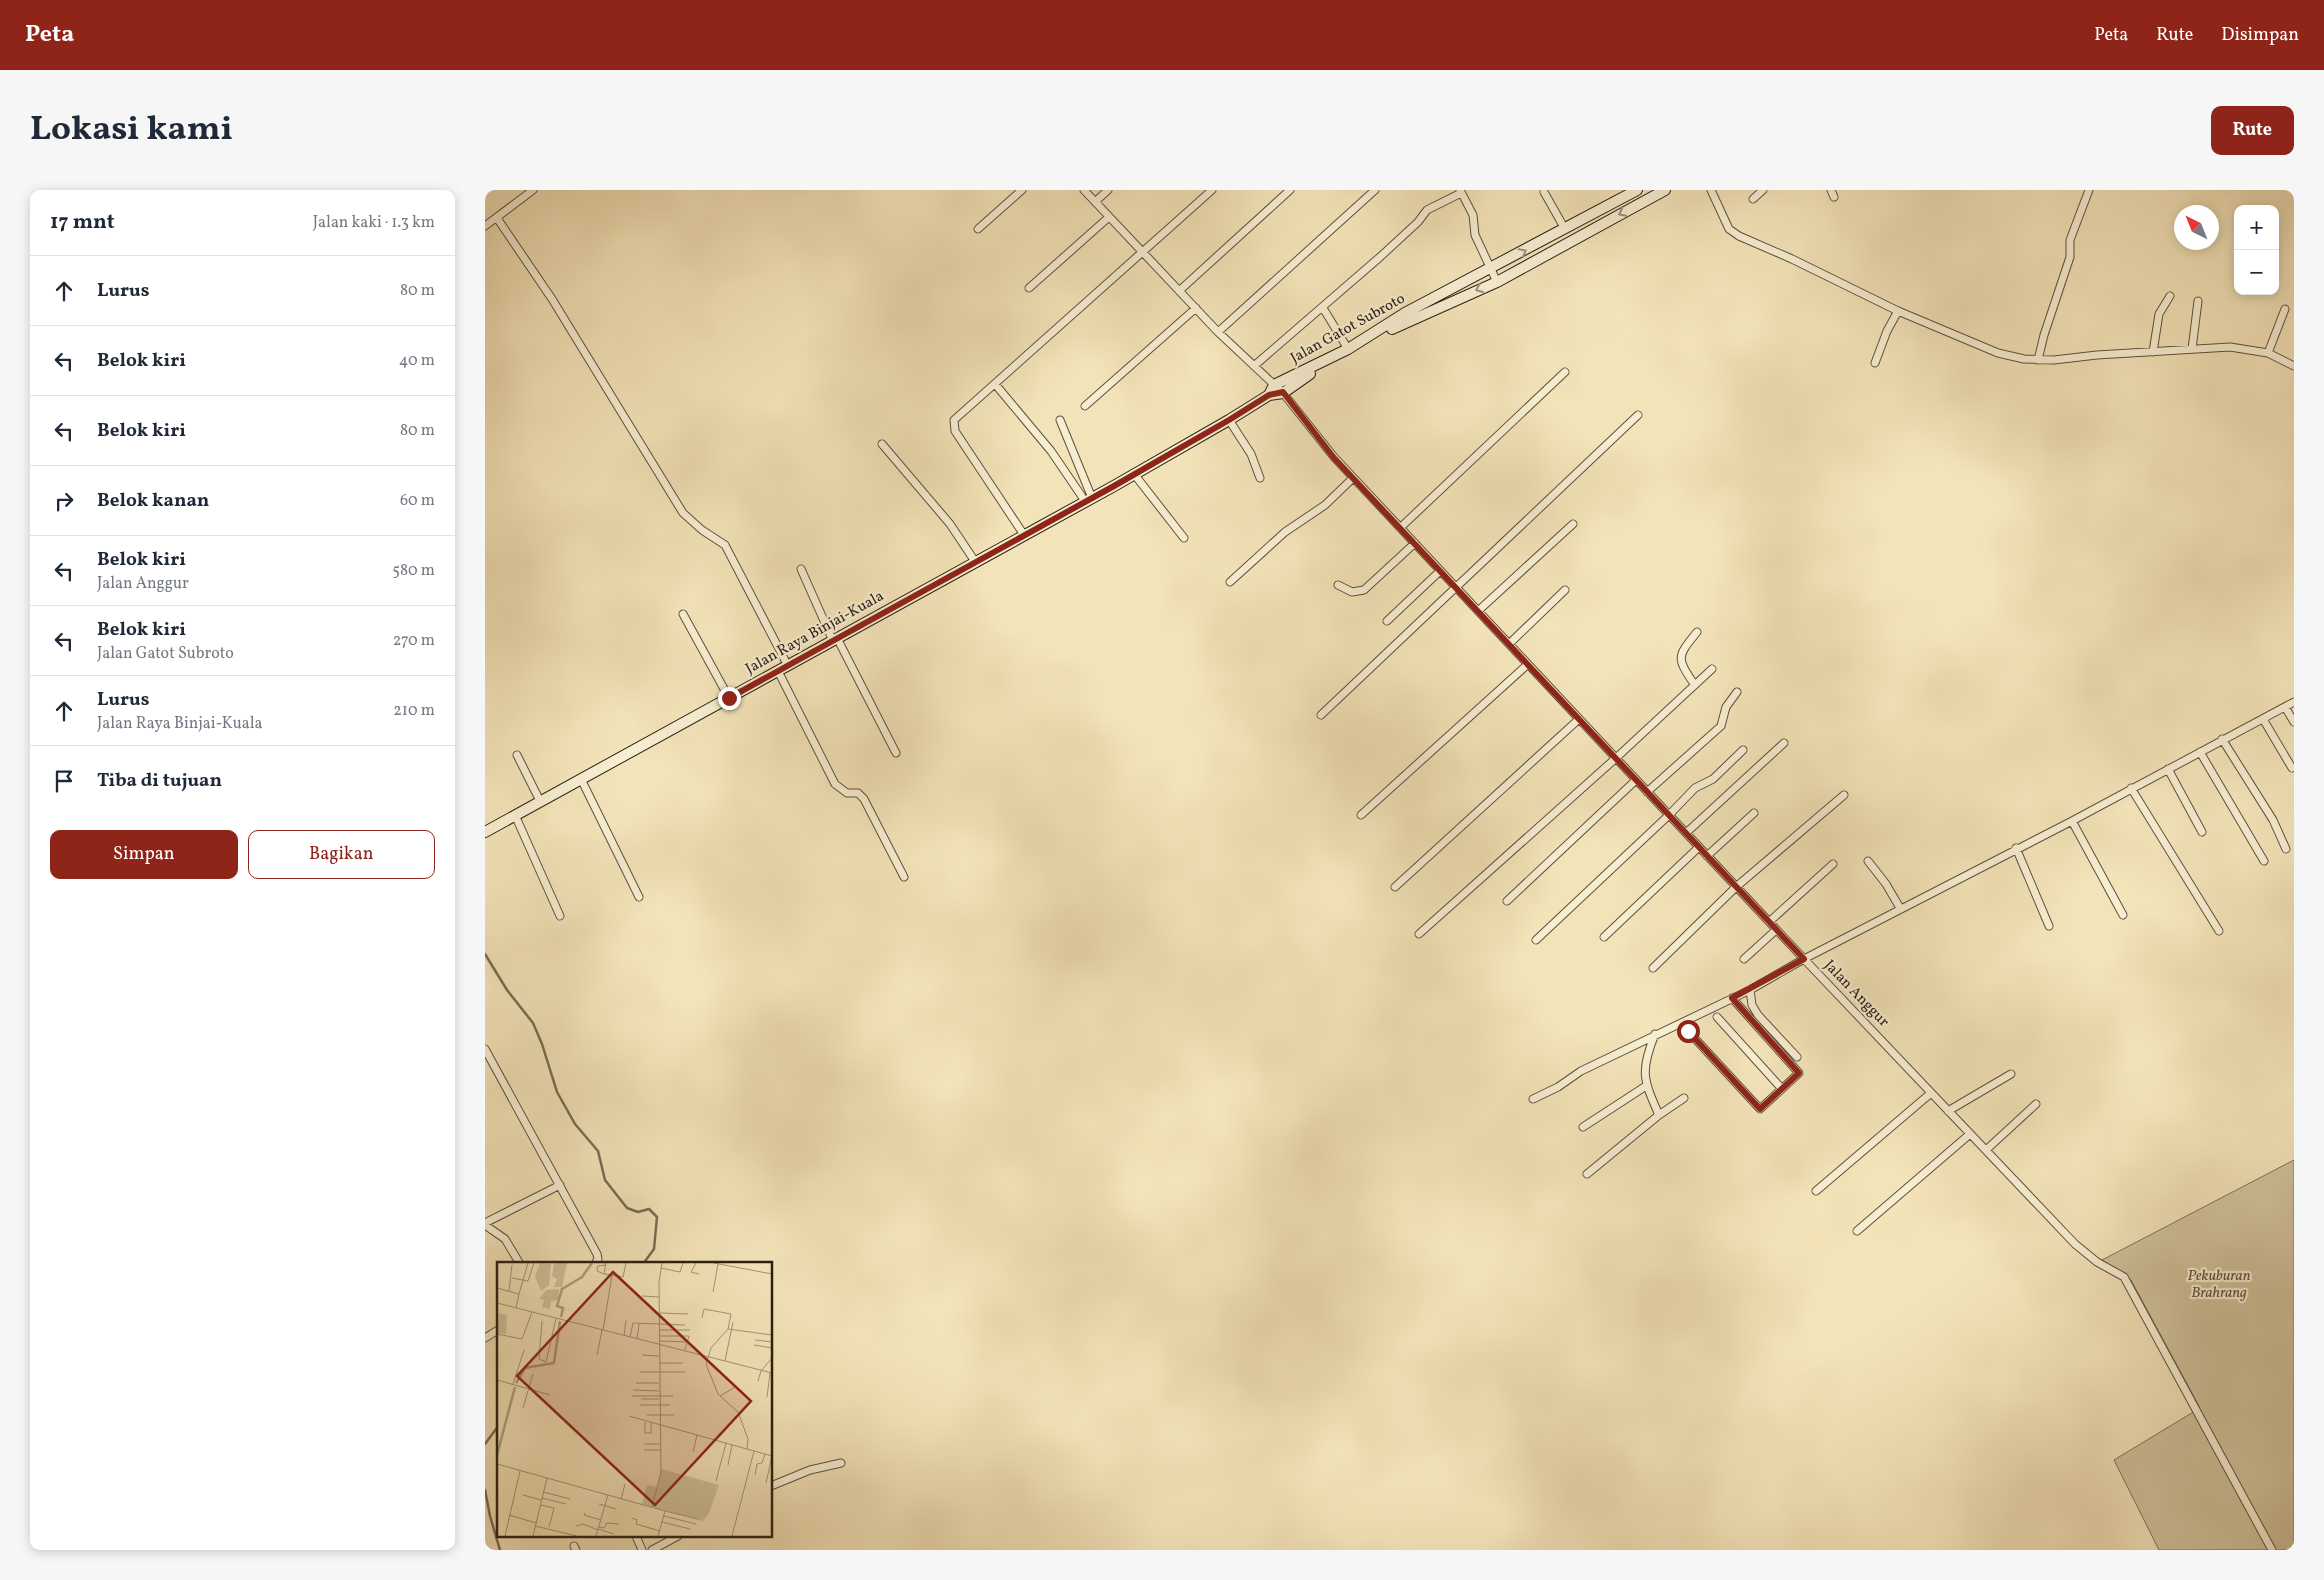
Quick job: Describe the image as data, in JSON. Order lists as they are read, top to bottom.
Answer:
{
  "streets": {
    "main road": ["Jalan Gatot Subroto", "Jalan Raya Binjai-Kuala"],
    "street": ["Jalan Anggur"]
  },
  "crossings": [
    ["Jalan Gatot Subroto", "Jalan Anggur"]
  ],
  "parks": ["Pekuburan Brahrang"],
  "north": "top left",
  "page": {
    "header": "Peta",
    "nav": ["Peta", "Rute", "Disimpan"],
    "title": "Lokasi kami",
    "buttons": [
      "Rute",
      ["Simpan", "Bagikan"]
    ],
    "heading": ["17 mnt", "Jalan kaki · 1.3 km"],
    "map_buttons": ["+", "−"],
    "list": [
      ["Lurus", "80 m"],
      ["Belok kiri", "40 m"],
      ["Belok kiri", "80 m"],
      ["Belok kanan", "60 m"],
      ["Belok kiri", "Jalan Anggur", "580 m"],
      ["Belok kiri", "Jalan Gatot Subroto", "270 m"],
      ["Lurus", "Jalan Raya Binjai-Kuala", "210 m"],
      "Tiba di tujuan"
    ]
  }
}
